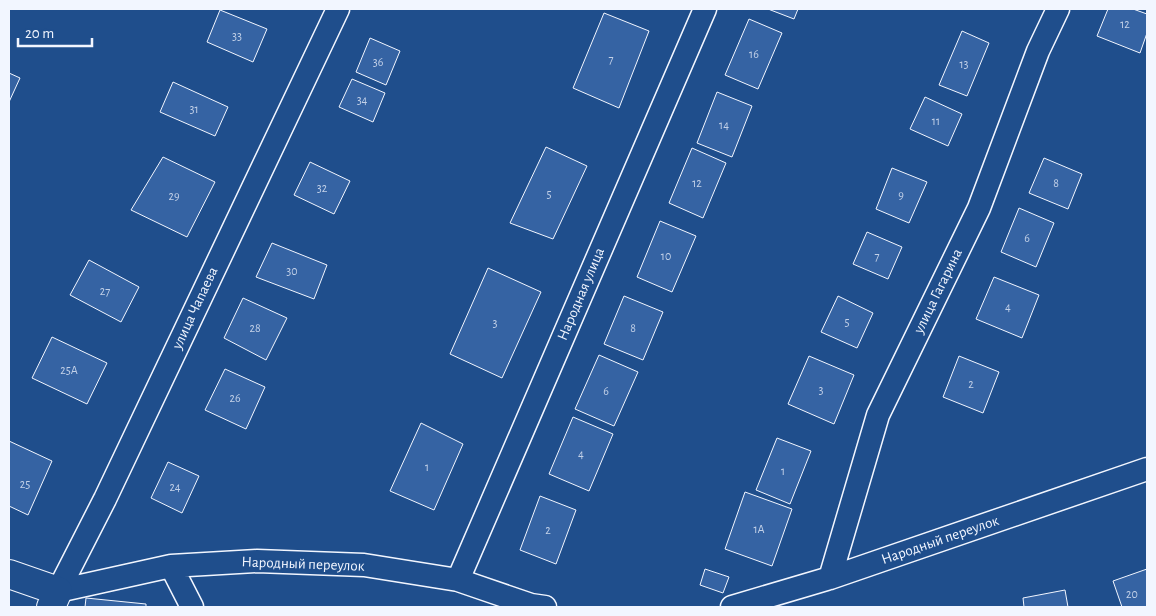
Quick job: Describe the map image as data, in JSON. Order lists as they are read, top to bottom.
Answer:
{
  "streets": {
    "street": [
      "улица Гагарина",
      "Народная улица",
      "улица Чапаева",
      "Народный переулок"
    ]
  },
  "crossings": [
    ["улица Гагарина", "Народный переулок"],
    ["Народная улица", "Народный переулок"],
    ["улица Чапаева", "Народный переулок"]
  ],
  "house_numbers": [
    "12",
    "33",
    "16",
    "7",
    "36",
    "13",
    "34",
    "31",
    "11",
    "14",
    "12",
    "8",
    "32",
    "5",
    "9",
    "29",
    "6",
    "10",
    "7",
    "30",
    "27",
    "4",
    "5",
    "3",
    "28",
    "8",
    "25А",
    "2",
    "3",
    "6",
    "26",
    "4",
    "1",
    "1",
    "25",
    "24",
    "1А",
    "2",
    "20"
  ],
  "scale_bar": "20 m"
}
